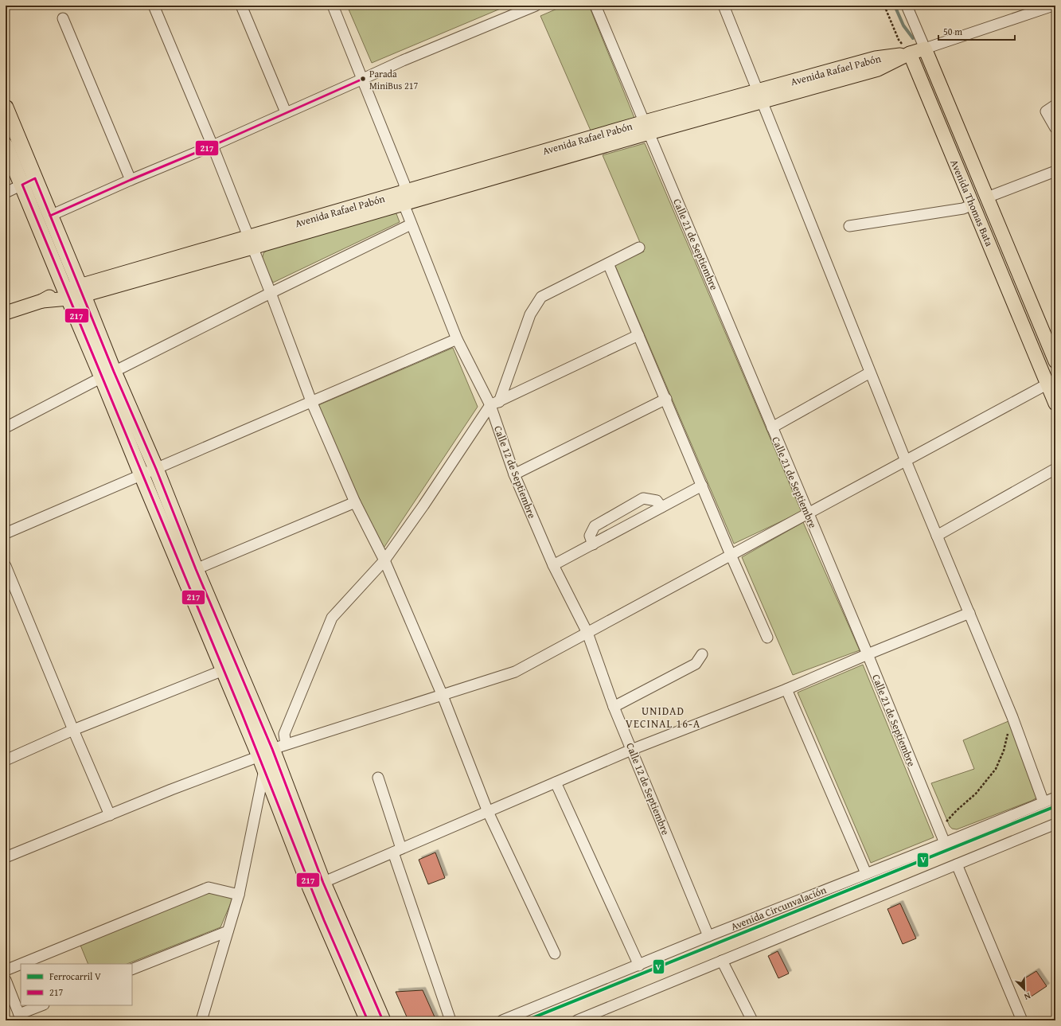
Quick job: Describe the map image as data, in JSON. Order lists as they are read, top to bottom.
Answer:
{
  "streets": {
    "main road": ["Avenida Rafael Pabón", "Avenida Thomas Bata"],
    "street": ["Calle 21 de Septiembre", "Calle 12 de Septiembre", "Avenida Circunvalación"]
  },
  "crossings": [
    ["Avenida Rafael Pabón", "Avenida Thomas Bata"],
    ["Avenida Rafael Pabón", "Calle 21 de Septiembre"],
    ["Avenida Rafael Pabón", "Calle 12 de Septiembre"],
    ["Calle 21 de Septiembre", "Avenida Circunvalación"],
    ["Calle 12 de Septiembre", "Avenida Circunvalación"]
  ],
  "districts": ["UNIDAD VECINAL 16-A"],
  "places": ["Parada MiniBus 217"],
  "lines": ["transit line 217", "rail line V"],
  "legend": ["Ferrocarril V", "217"],
  "scale_bar": "50 m",
  "north": "bottom right"
}
